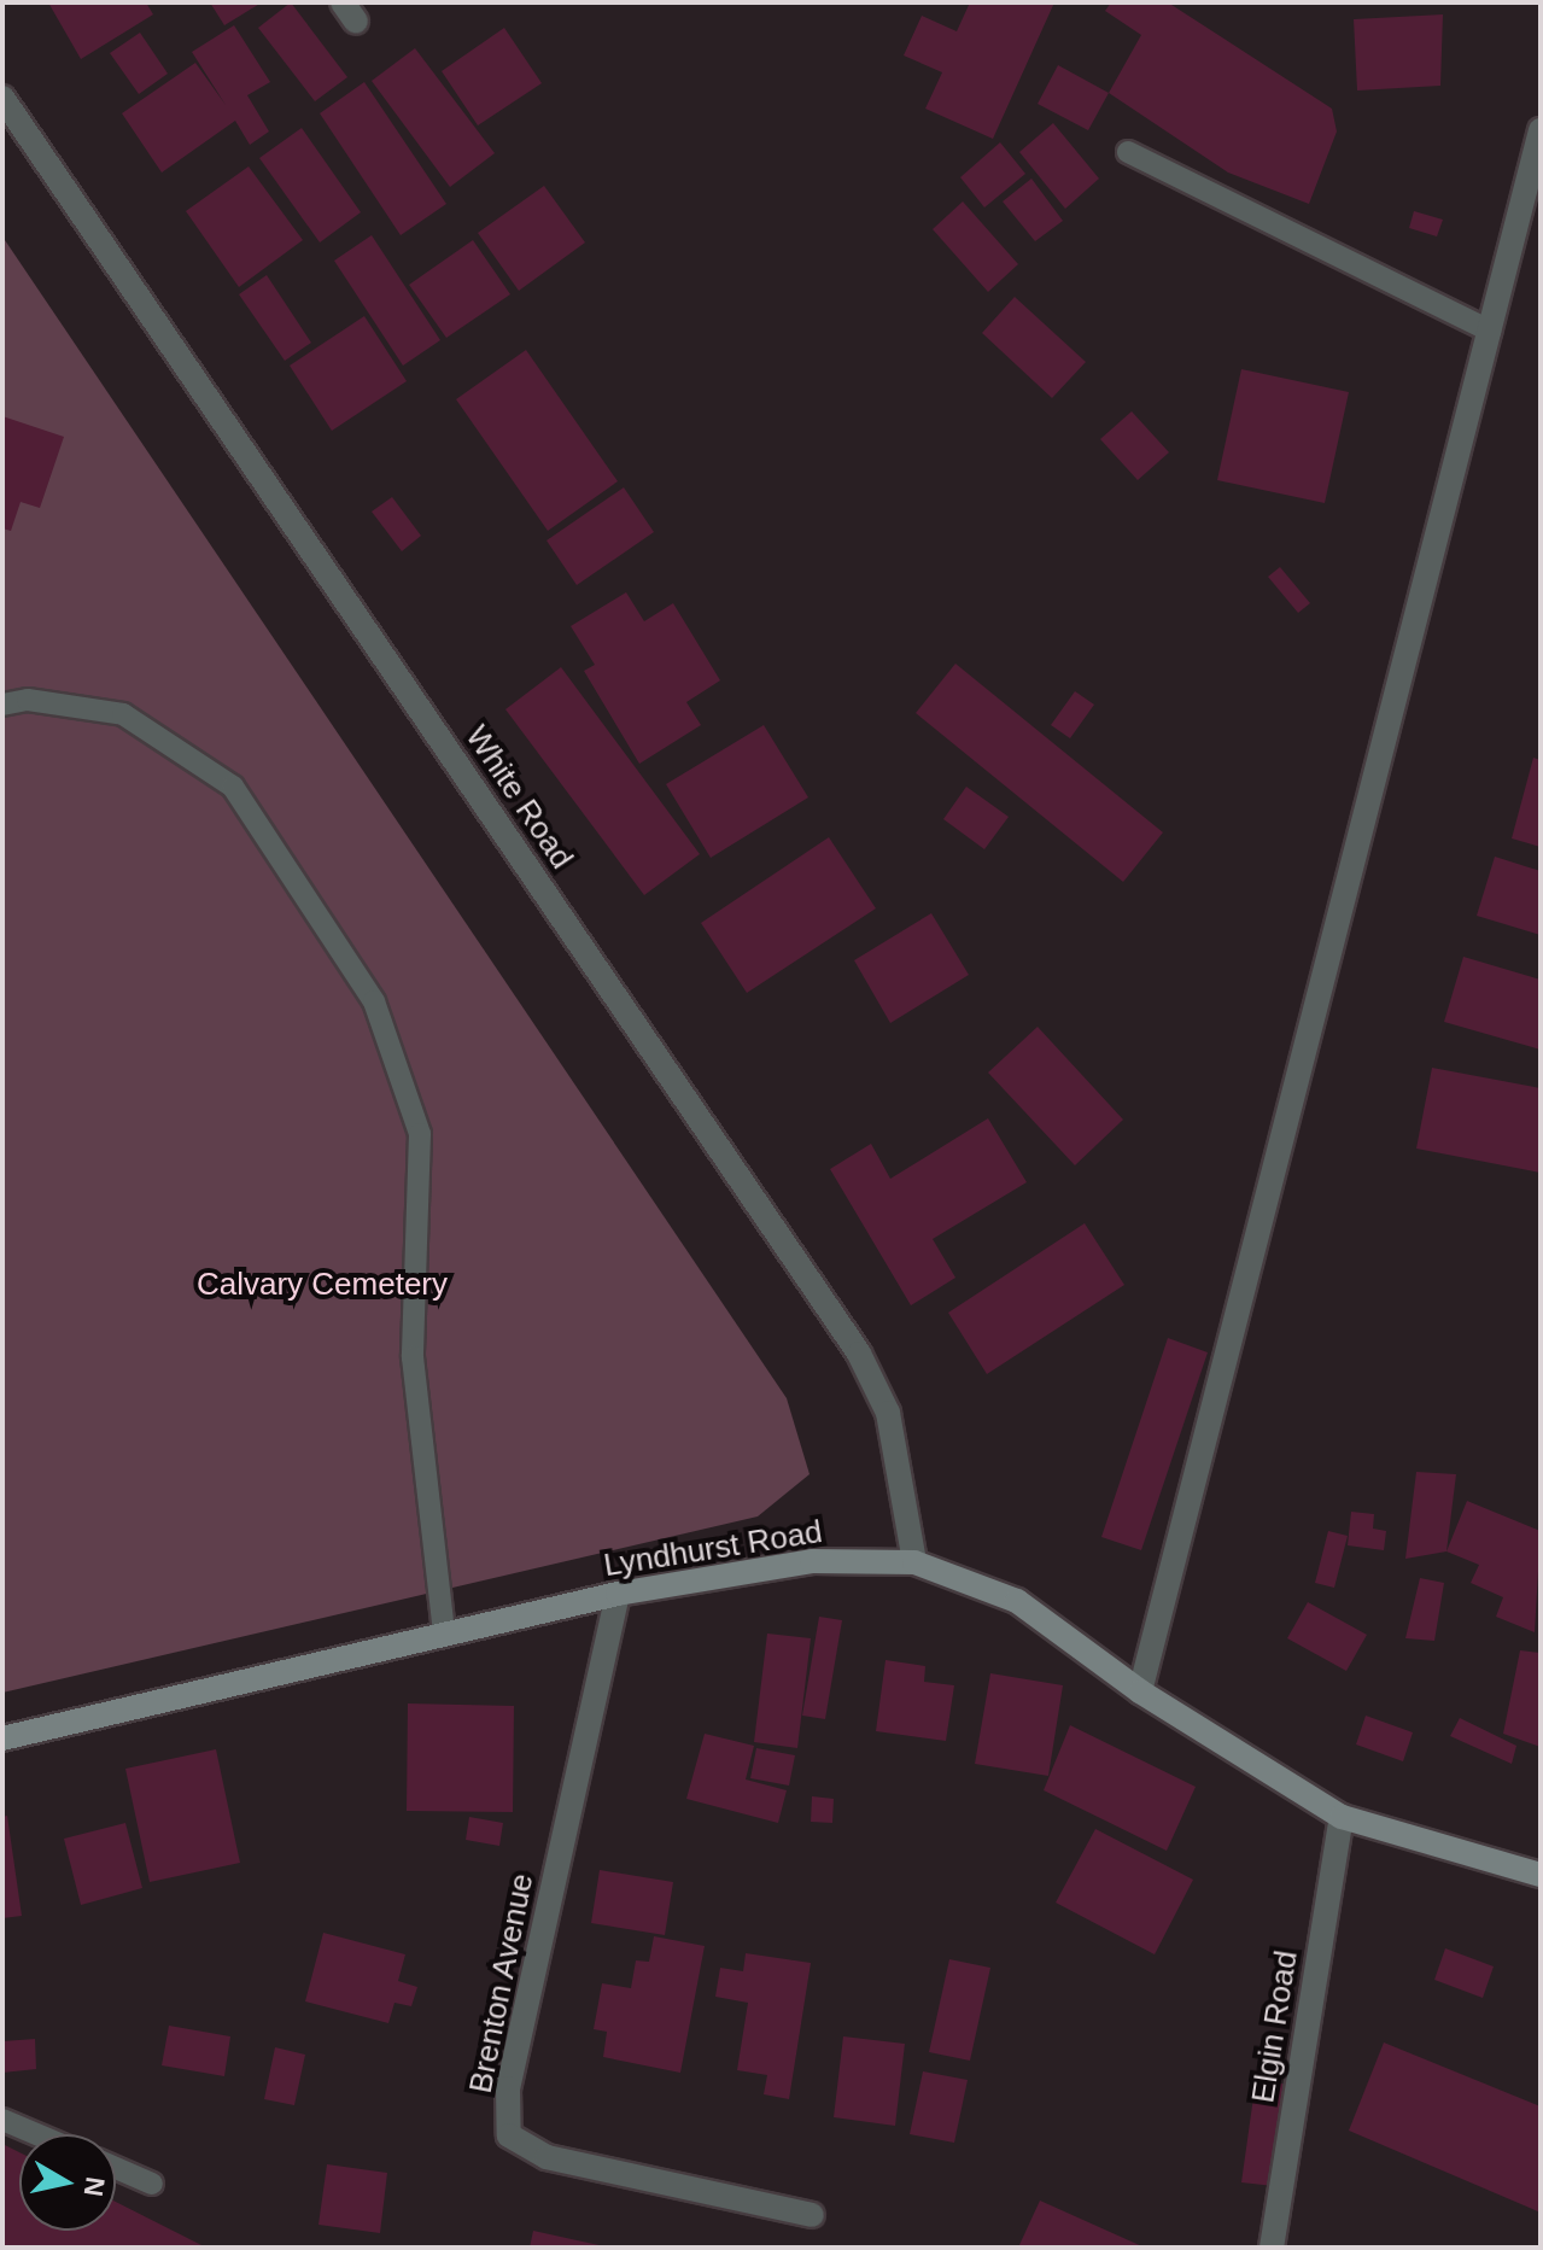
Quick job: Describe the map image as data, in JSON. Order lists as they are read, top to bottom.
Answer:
{
  "streets": {
    "street": [
      "White Road",
      "Lyndhurst Road",
      "Brenton Avenue",
      "Elgin Road"
    ]
  },
  "crossings": [
    ["White Road", "Lyndhurst Road"],
    ["Lyndhurst Road", "Brenton Avenue"],
    ["Lyndhurst Road", "Elgin Road"]
  ],
  "parks": ["Calvary Cemetery"],
  "north": "right"
}
